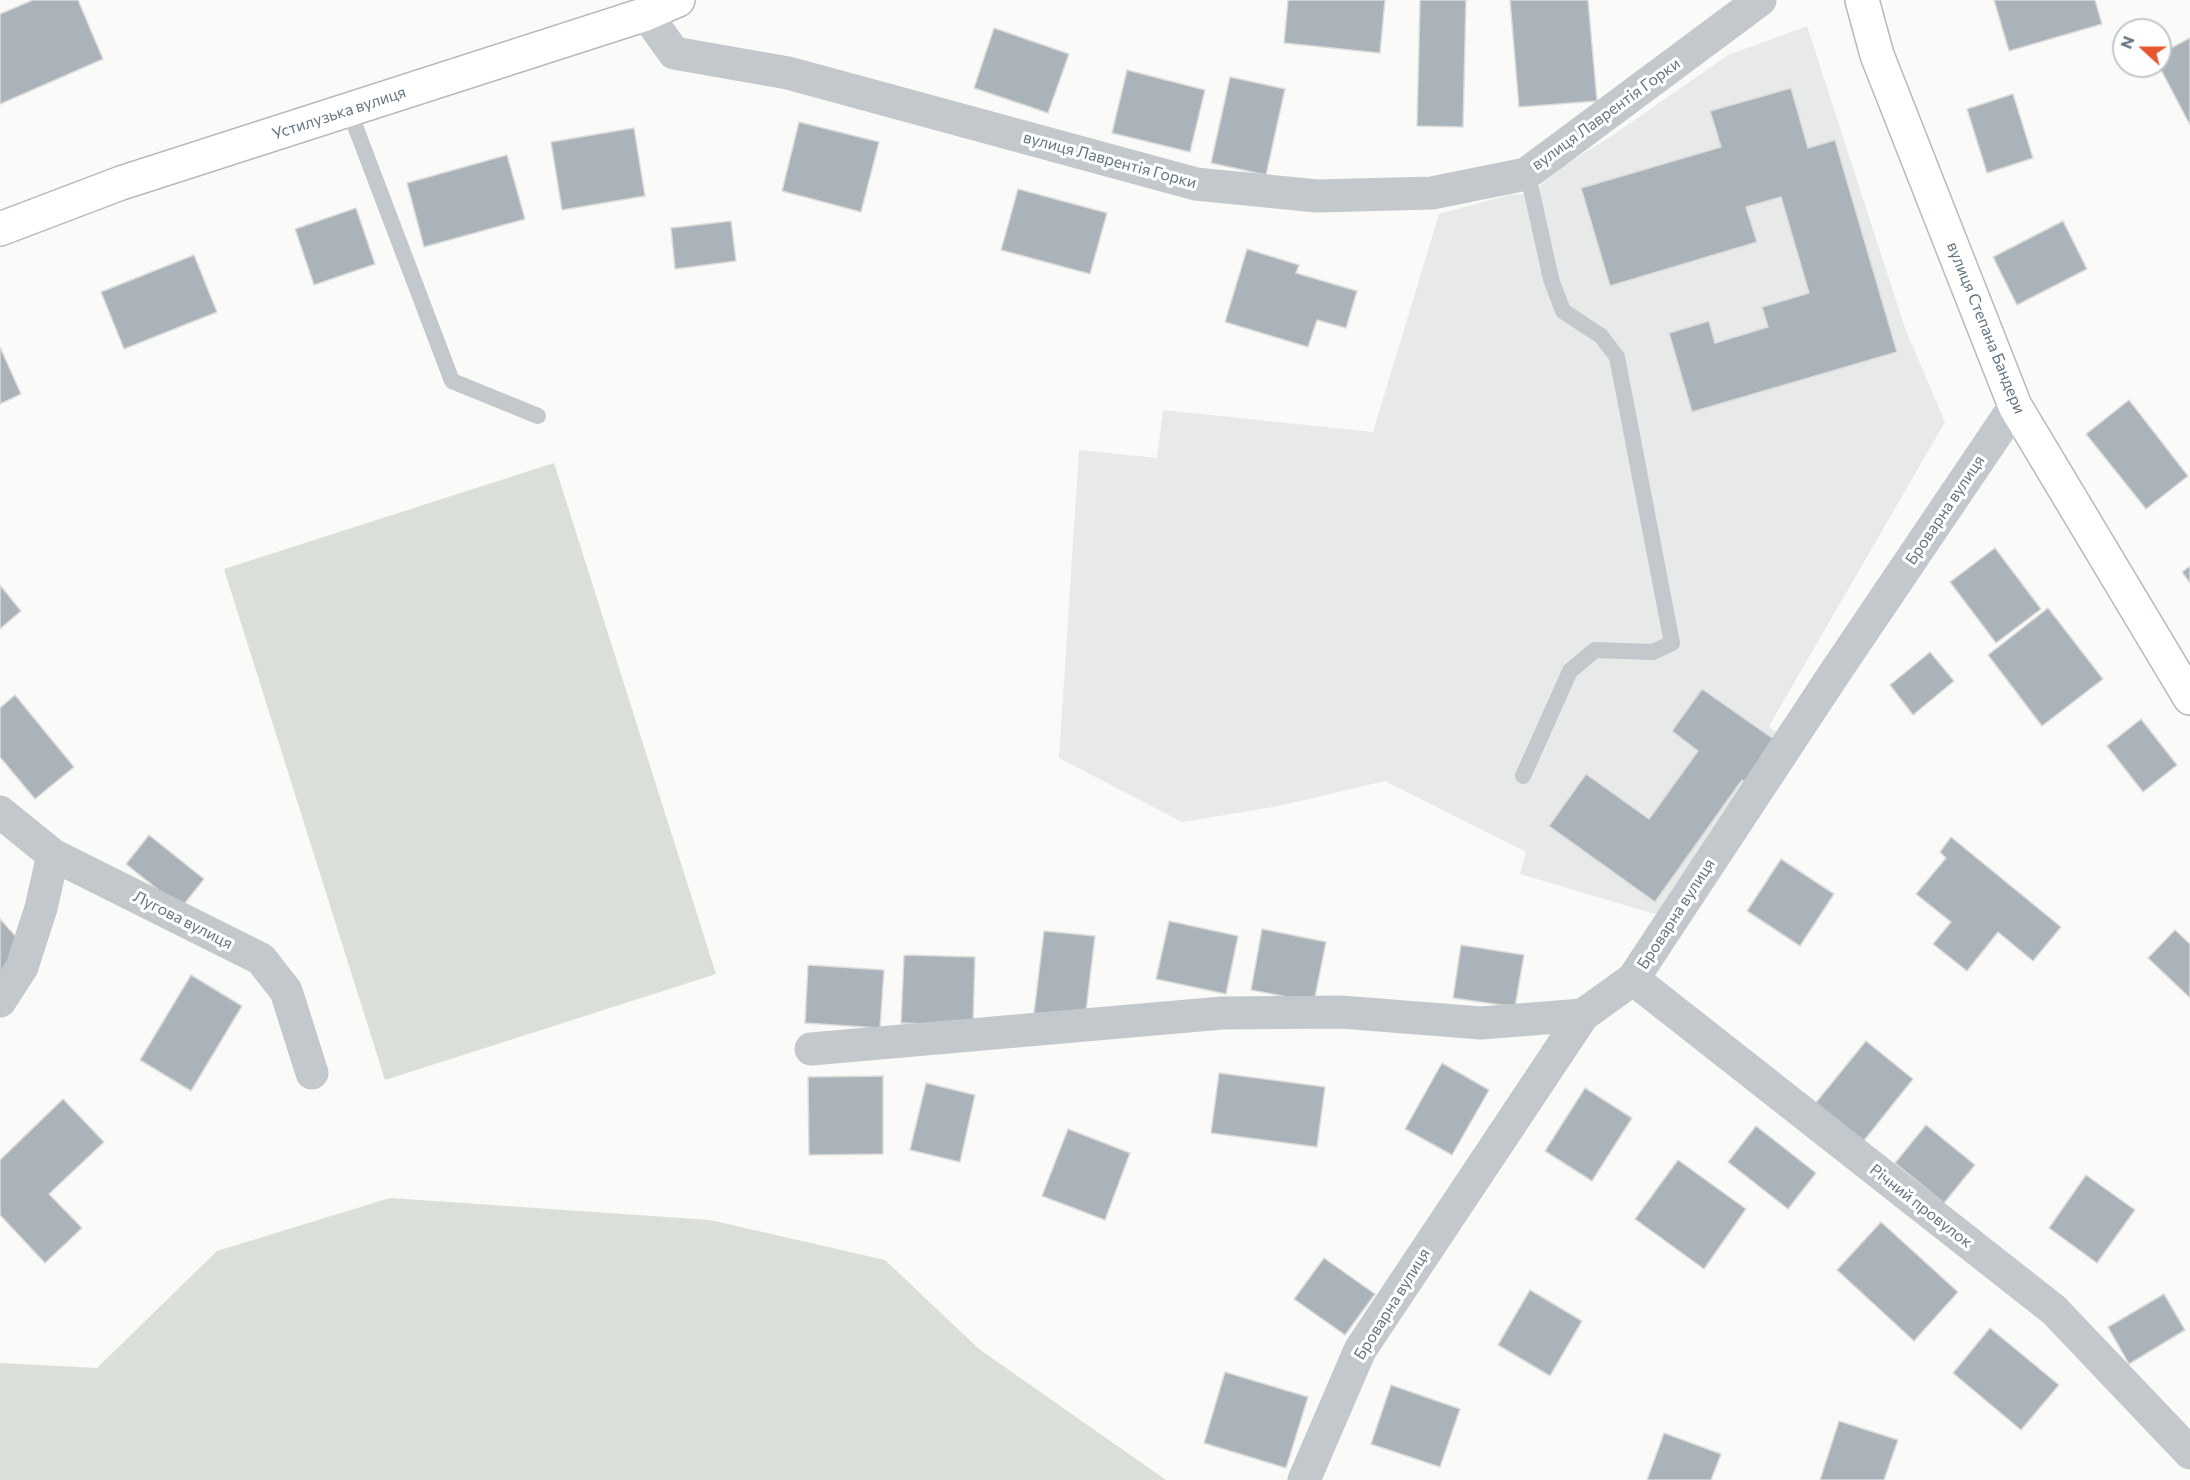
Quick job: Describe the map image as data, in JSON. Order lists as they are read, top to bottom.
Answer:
{
  "streets": {
    "main road": ["Устилузька вулиця", "вулиця Степана Бандери"],
    "street": [
      "вулиця Лаврентія Горки",
      "Броварна вулиця",
      "Лугова вулиця",
      "Річний провулок"
    ]
  },
  "crossings": [
    ["Устилузька вулиця", "вулиця Лаврентія Горки"],
    ["вулиця Степана Бандери", "Броварна вулиця"],
    ["Броварна вулиця", "Річний провулок"]
  ],
  "north": "left"
}
